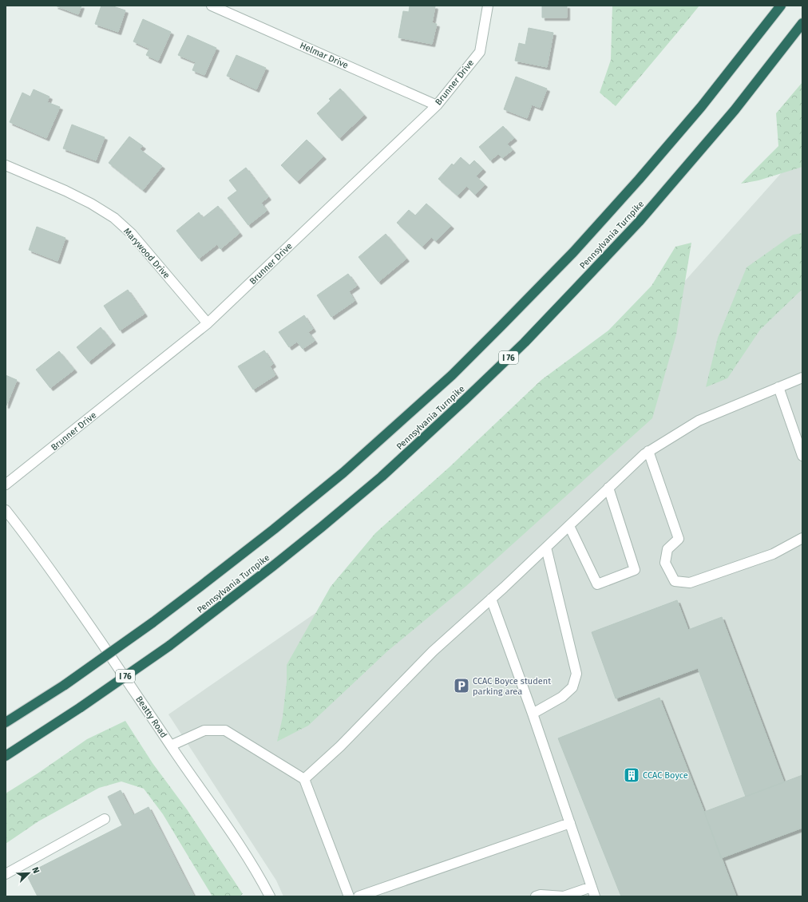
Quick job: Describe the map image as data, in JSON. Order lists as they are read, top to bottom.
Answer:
{
  "streets": {
    "highway": ["Pennsylvania Turnpike", "I 76"],
    "street": [
      "Helmar Drive",
      "Brunner Drive",
      "Marywood Drive",
      "Beatty Road"
    ]
  },
  "crossings": [
    ["Helmar Drive", "Brunner Drive"],
    ["Brunner Drive", "Marywood Drive"]
  ],
  "places": {
    "parking": ["CCAC Boyce student parking area"],
    "building": ["CCAC Boyce"]
  },
  "north": "top right"
}
